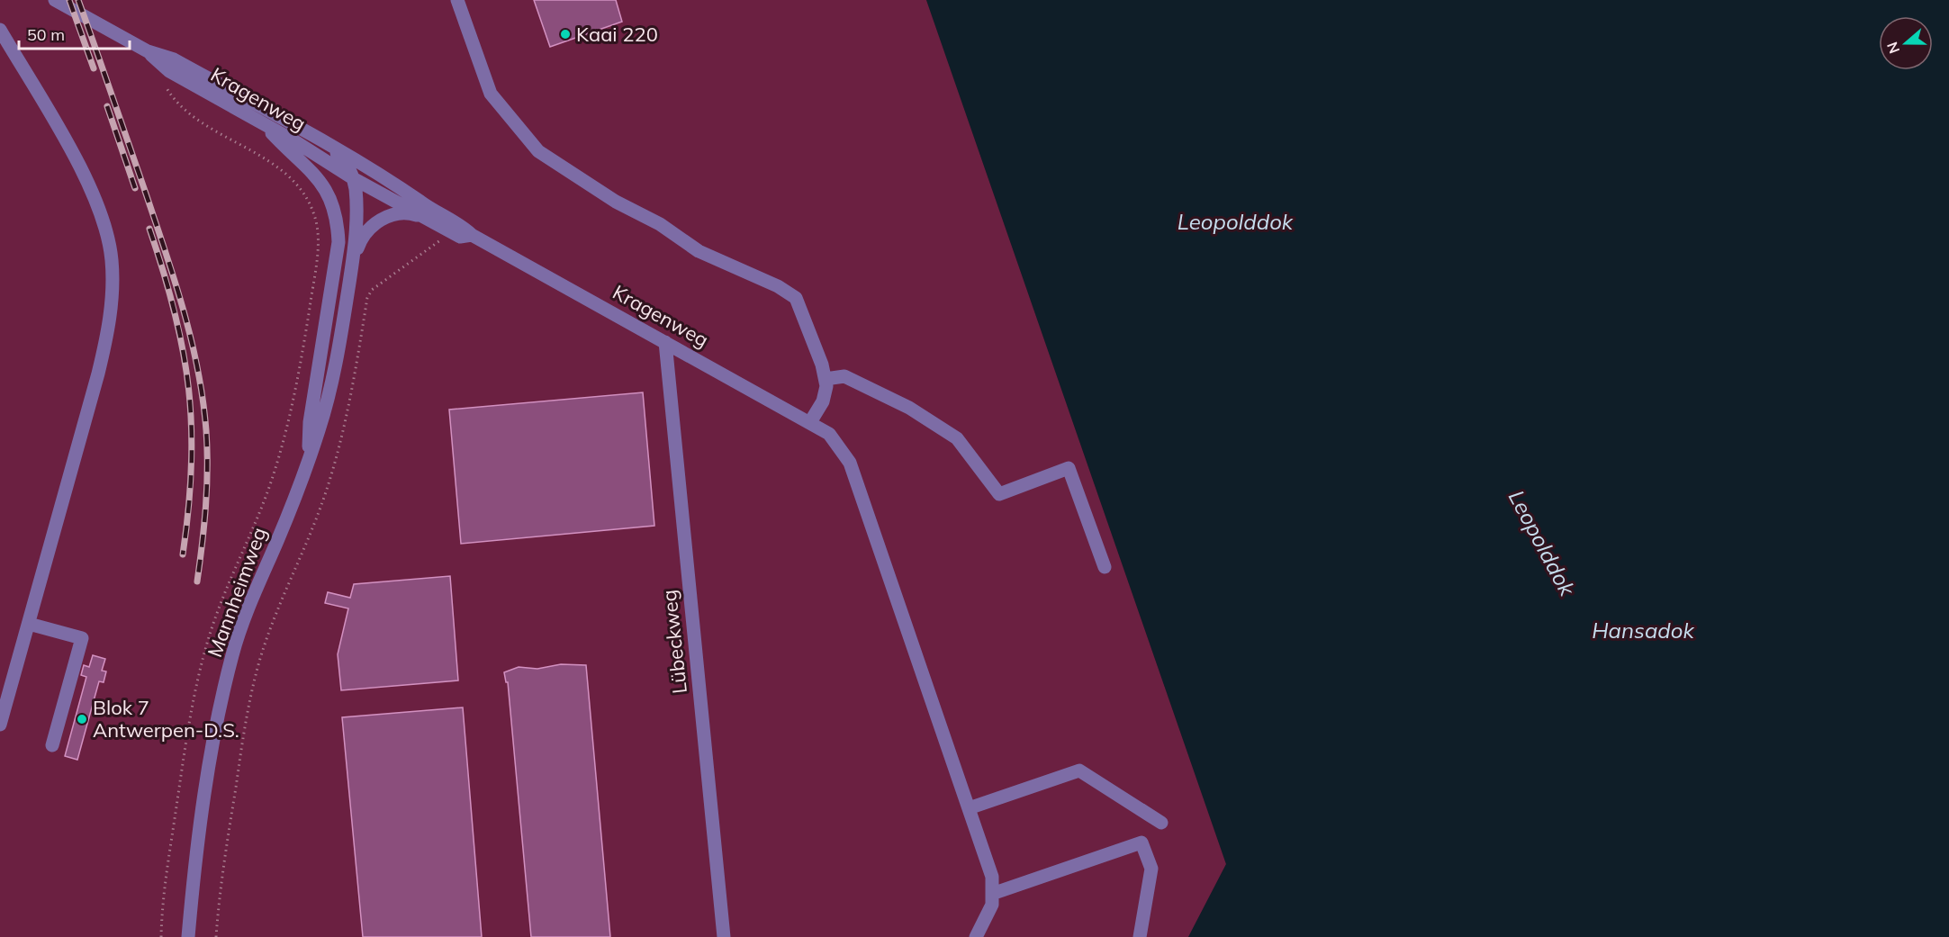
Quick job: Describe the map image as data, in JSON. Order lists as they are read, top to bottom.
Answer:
{
  "streets": {
    "street": ["Kragenweg", "Mannheimweg", "Lübeckweg"]
  },
  "crossings": [
    ["Kragenweg", "Mannheimweg"],
    ["Kragenweg", "Lübeckweg"]
  ],
  "water": ["Leopolddok", "Hansadok"],
  "places": ["Kaai 220", "Blok 7 Antwerpen-D.S."],
  "scale_bar": "50 m",
  "north": "left"
}
